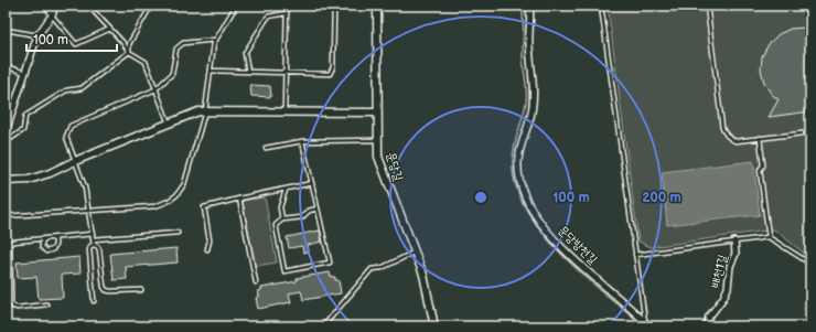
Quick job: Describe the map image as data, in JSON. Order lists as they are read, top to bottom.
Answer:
{
  "streets": {
    "street": ["문당길", "문당방천길", "배천1길"]
  },
  "scale_bar": "100 m",
  "rings": ["100 m", "200 m"]
}
